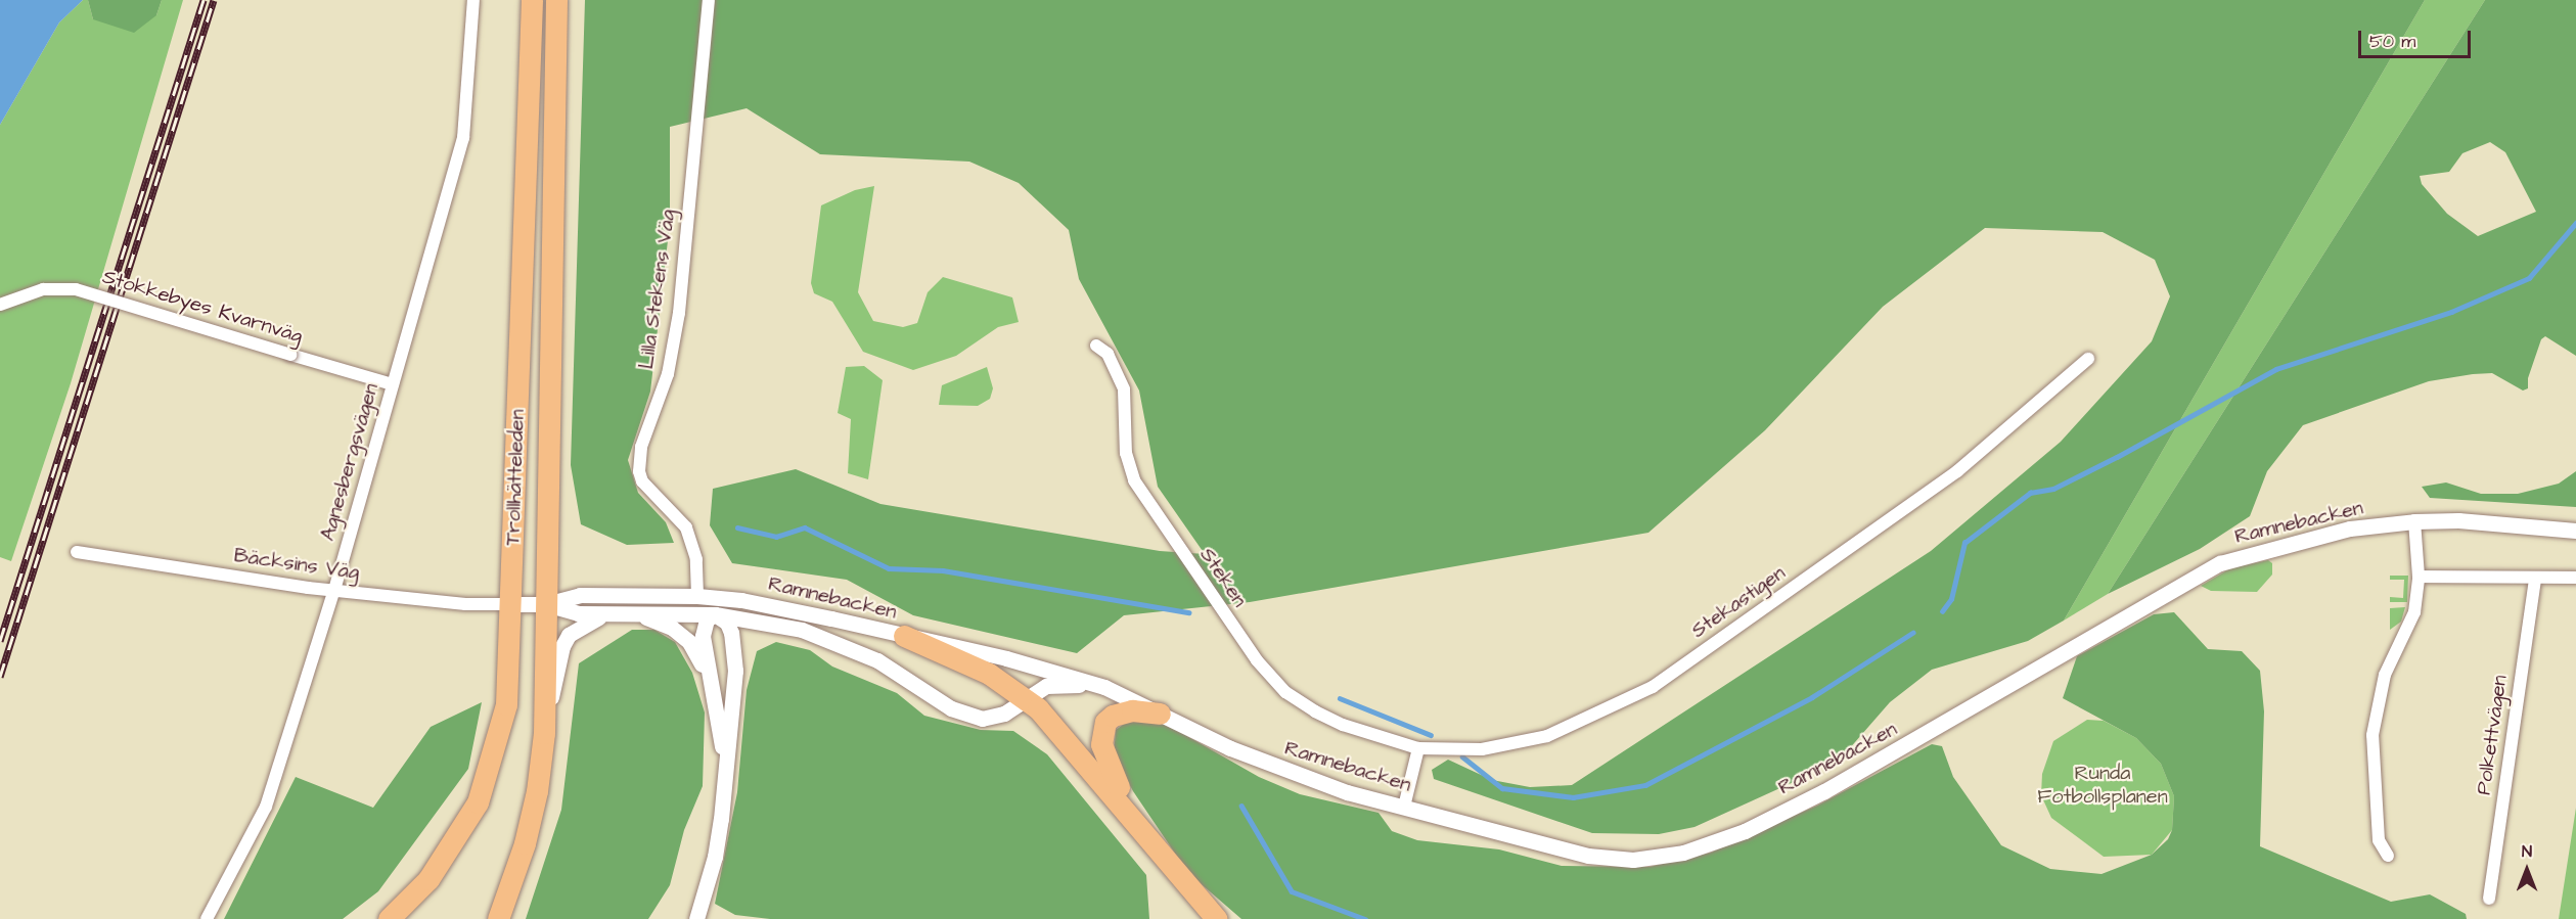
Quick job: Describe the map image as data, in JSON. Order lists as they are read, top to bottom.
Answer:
{
  "streets": {
    "highway": ["Trollhätteleden"],
    "street": [
      "Lilla Stekens Väg",
      "Stokkebyes Kvarnväg",
      "Agnesbergsvägen",
      "Ramnebacken",
      "Bäcksins Väg",
      "Steken",
      "Stekastigen",
      "Polkettvägen"
    ]
  },
  "crossings": [
    ["Lilla Stekens Väg", "Ramnebacken"],
    ["Stokkebyes Kvarnväg", "Agnesbergsvägen"],
    ["Agnesbergsvägen", "Bäcksins Väg"],
    ["Trollhätteleden", "Ramnebacken"],
    ["Trollhätteleden", "Bäcksins Väg"],
    ["Ramnebacken", "Bäcksins Väg"],
    ["Steken", "Stekastigen"]
  ],
  "parks": ["Runda Fotbollsplanen"],
  "scale_bar": "50 m",
  "north": "top"
}
